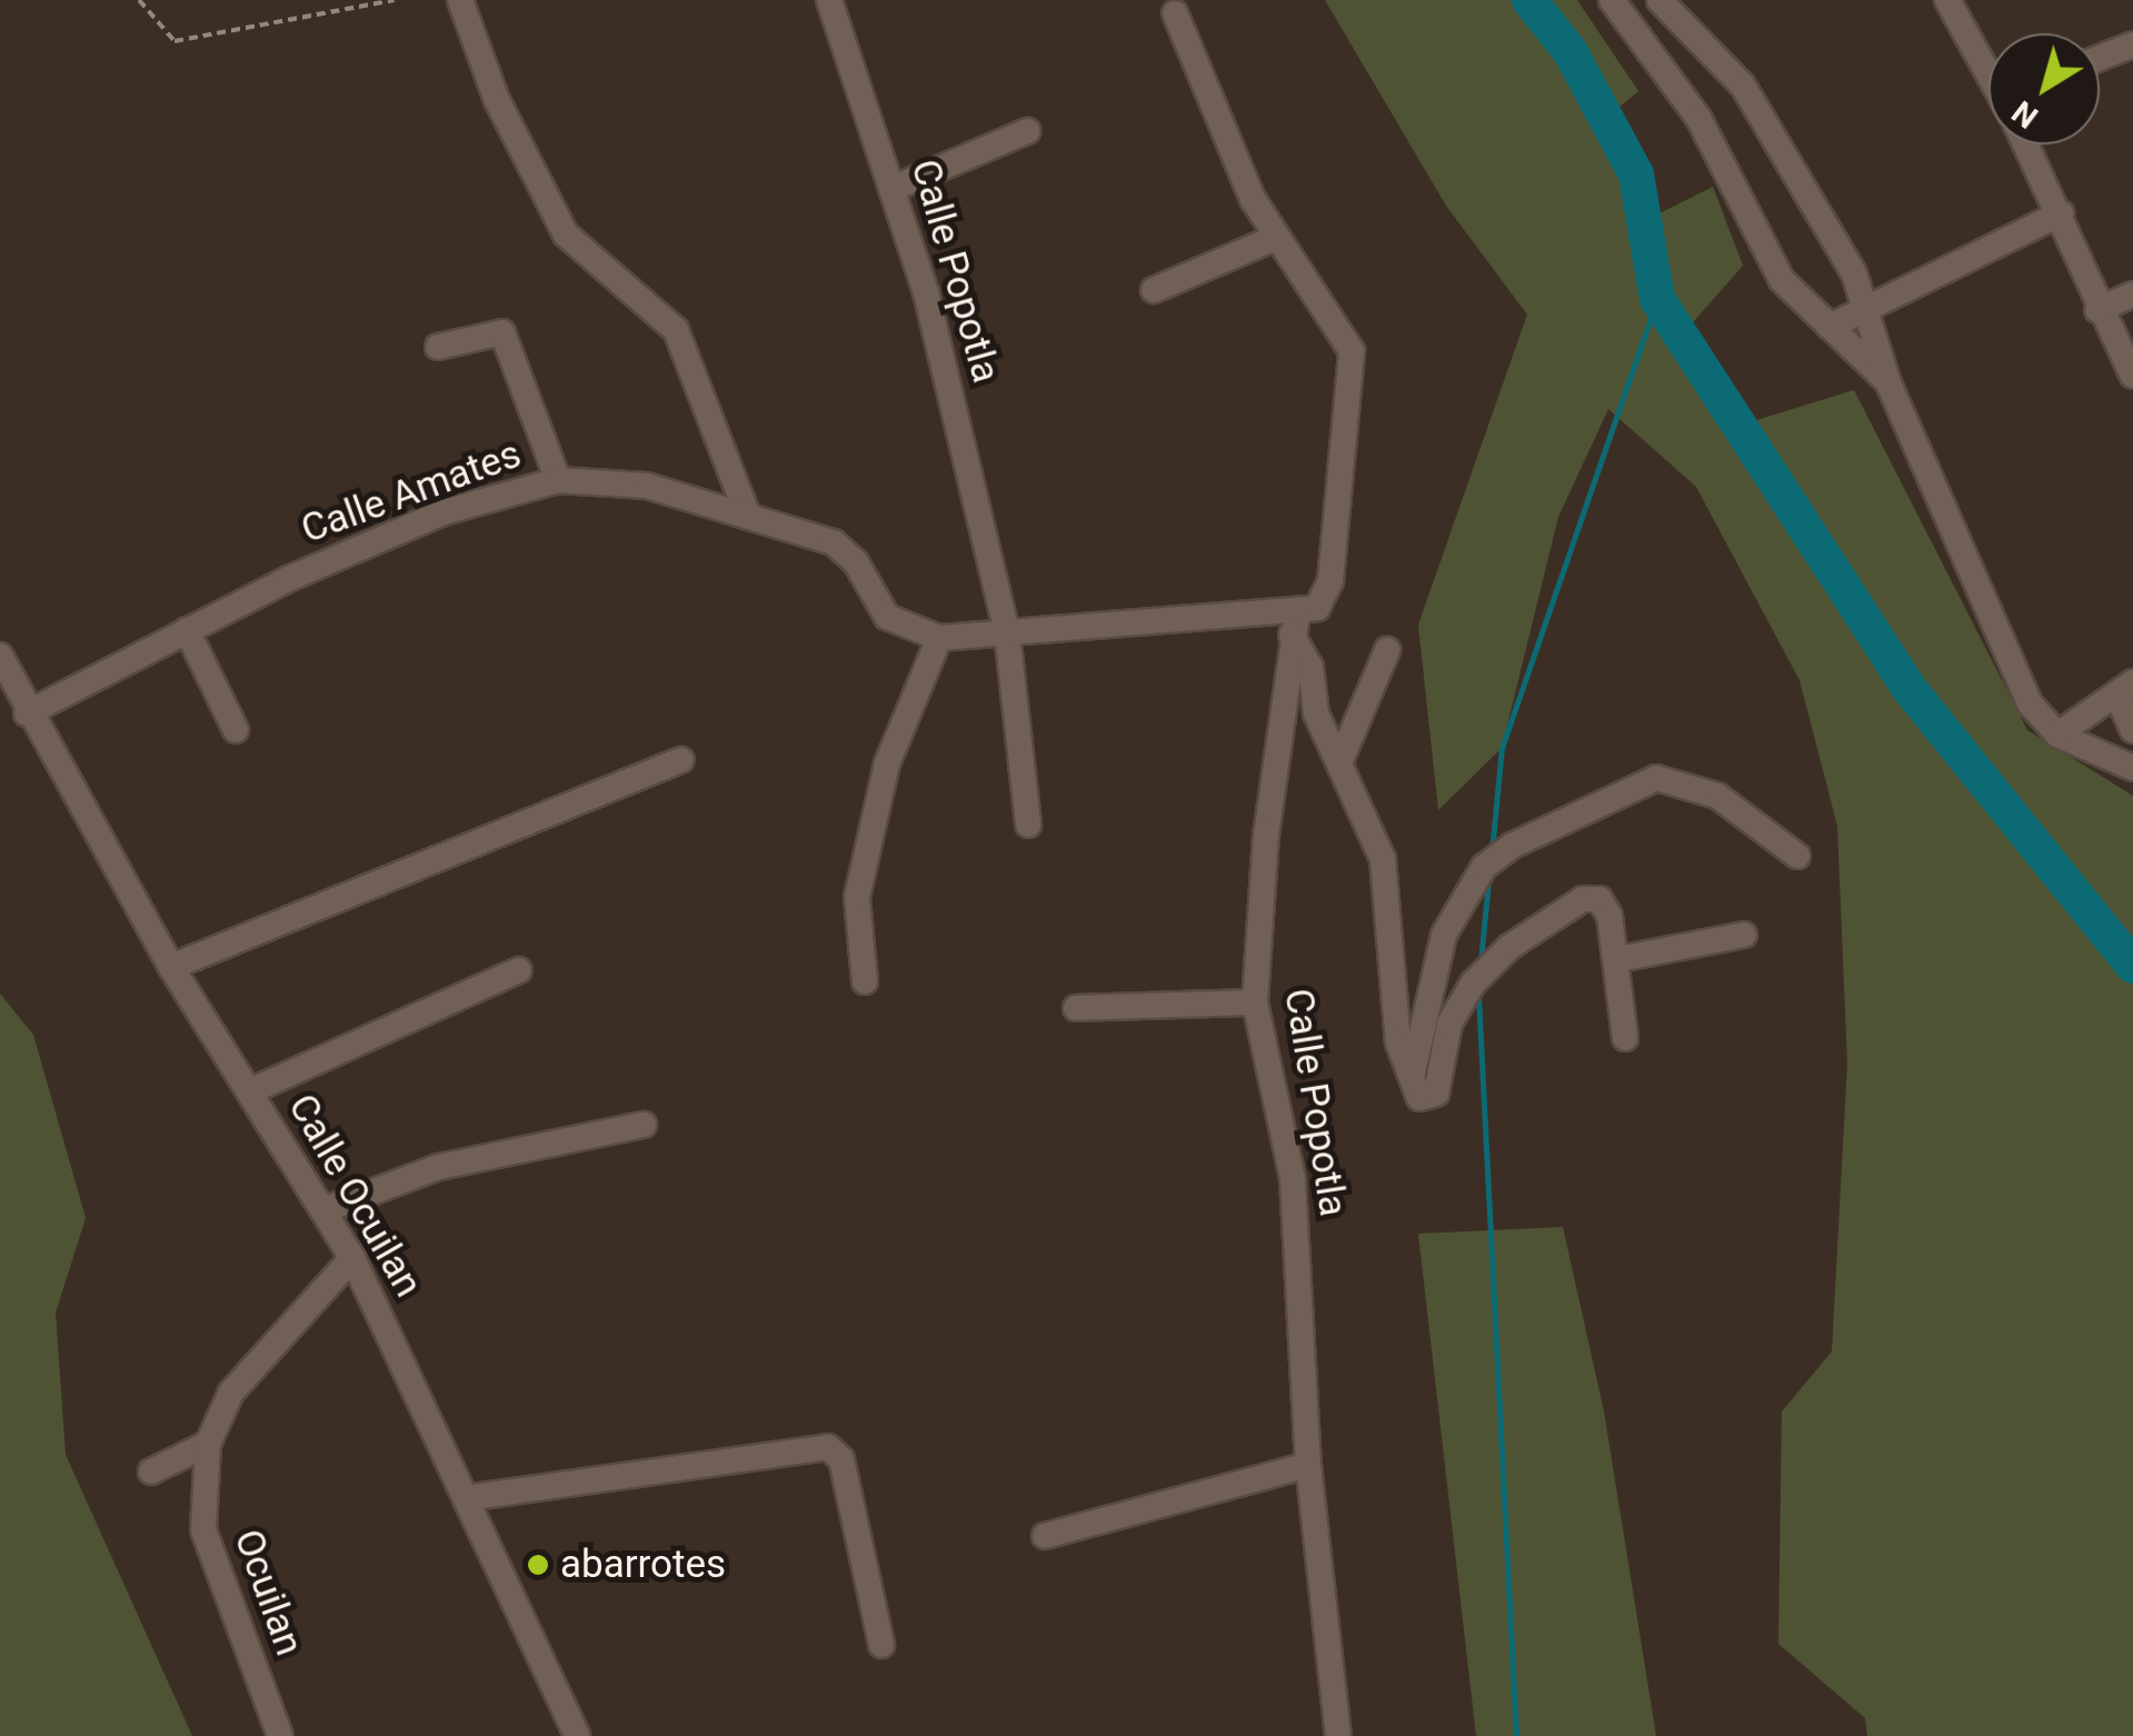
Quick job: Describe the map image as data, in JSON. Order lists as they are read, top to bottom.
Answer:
{
  "streets": {
    "street": [
      "Calle Popotla",
      "Calle Amates",
      "Calle Ocuilan",
      "Ocuilan"
    ]
  },
  "crossings": [
    ["Calle Popotla", "Calle Amates"],
    ["Calle Amates", "Calle Ocuilan"],
    ["Calle Ocuilan", "Ocuilan"]
  ],
  "places": ["abarrotes"],
  "north": "bottom left"
}
